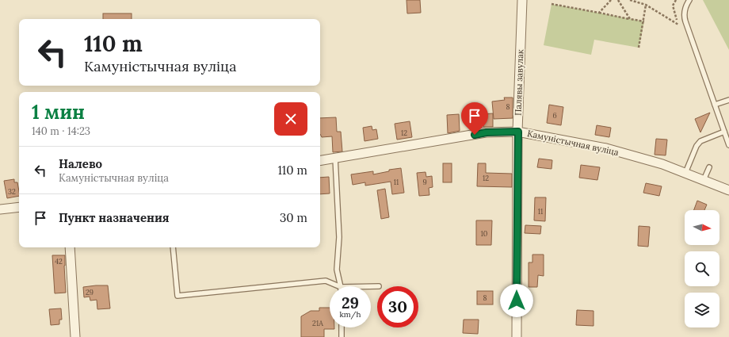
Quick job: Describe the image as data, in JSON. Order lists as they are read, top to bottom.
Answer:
{
  "streets": {
    "street": ["Палявы завулак", "Камуністычная вуліца"]
  },
  "crossings": [
    ["Палявы завулак", "Камуністычная вуліца"]
  ],
  "house_numbers": [
    "8",
    "6",
    "12",
    "12",
    "11",
    "9",
    "32",
    "11",
    "10",
    "42",
    "29",
    "8",
    "21А"
  ],
  "north": "right",
  "page": {
    "turn": ["110 m", "Камуністычная вуліца"],
    "heading": ["1 мин", "140 m · 14:23"],
    "list": [
      {
        "name": "Налево",
        "note": "Камуністычная вуліца",
        "value": "110 m"
      },
      {
        "name": "Пункт назначения",
        "value": "30 m"
      }
    ],
    "speed": "29 km/h",
    "limit": "30"
  }
}
